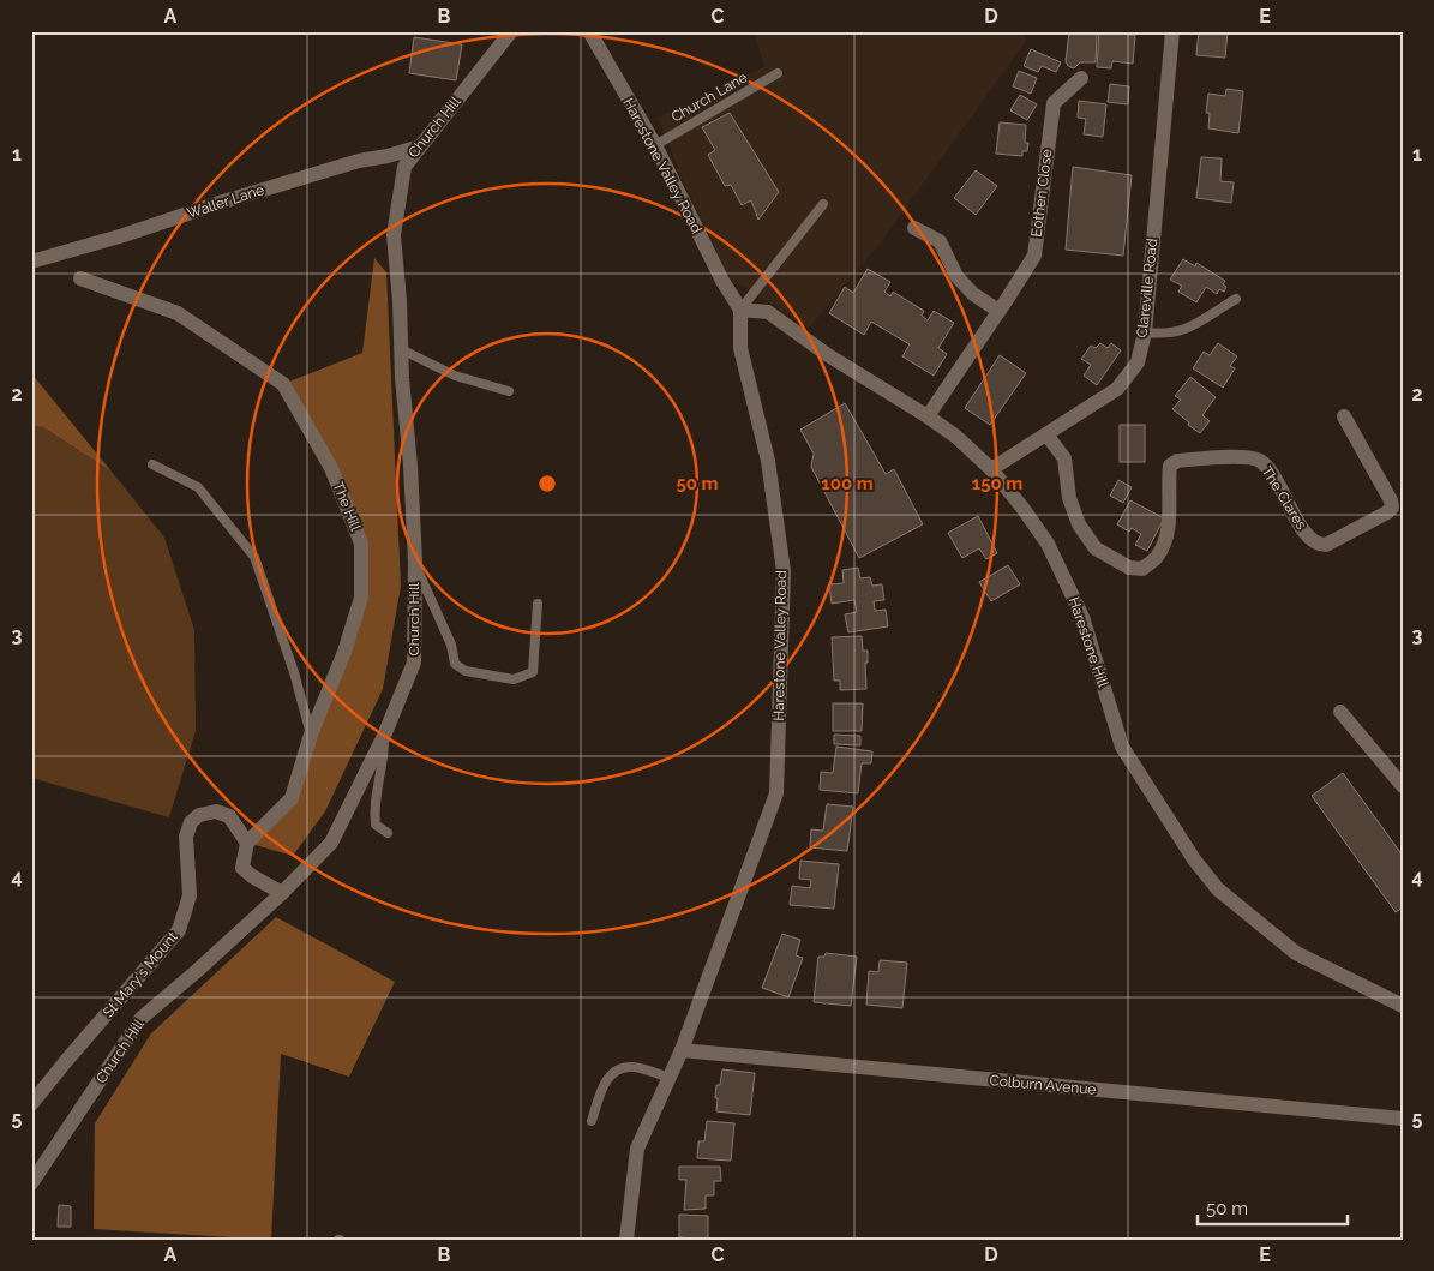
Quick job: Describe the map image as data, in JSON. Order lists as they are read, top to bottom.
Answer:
{
  "streets": {
    "street": [
      "Church Hill",
      "Harestone Valley Road",
      "Eothen Close",
      "Waller Lane",
      "Clareville Road",
      "The Clares",
      "The Hill",
      "Harestone Hill",
      "St Mary's Mount",
      "Colburn Avenue"
    ],
    "lane": ["Church Lane"]
  },
  "crossings": [
    ["Church Lane", "Harestone Valley Road"],
    ["Church Hill", "Waller Lane"],
    ["Harestone Valley Road", "Harestone Hill"],
    ["Harestone Valley Road", "Colburn Avenue"],
    ["Eothen Close", "Harestone Hill"],
    ["Clareville Road", "The Clares"],
    ["Clareville Road", "Harestone Hill"],
    ["The Hill", "St Mary's Mount"]
  ],
  "scale_bar": "50 m",
  "grid": {
    "columns": [
      "A",
      "B",
      "C",
      "D",
      "E"
    ],
    "rows": [
      "1",
      "2",
      "3",
      "4",
      "5"
    ]
  },
  "rings": ["50 m", "100 m", "150 m"]
}
